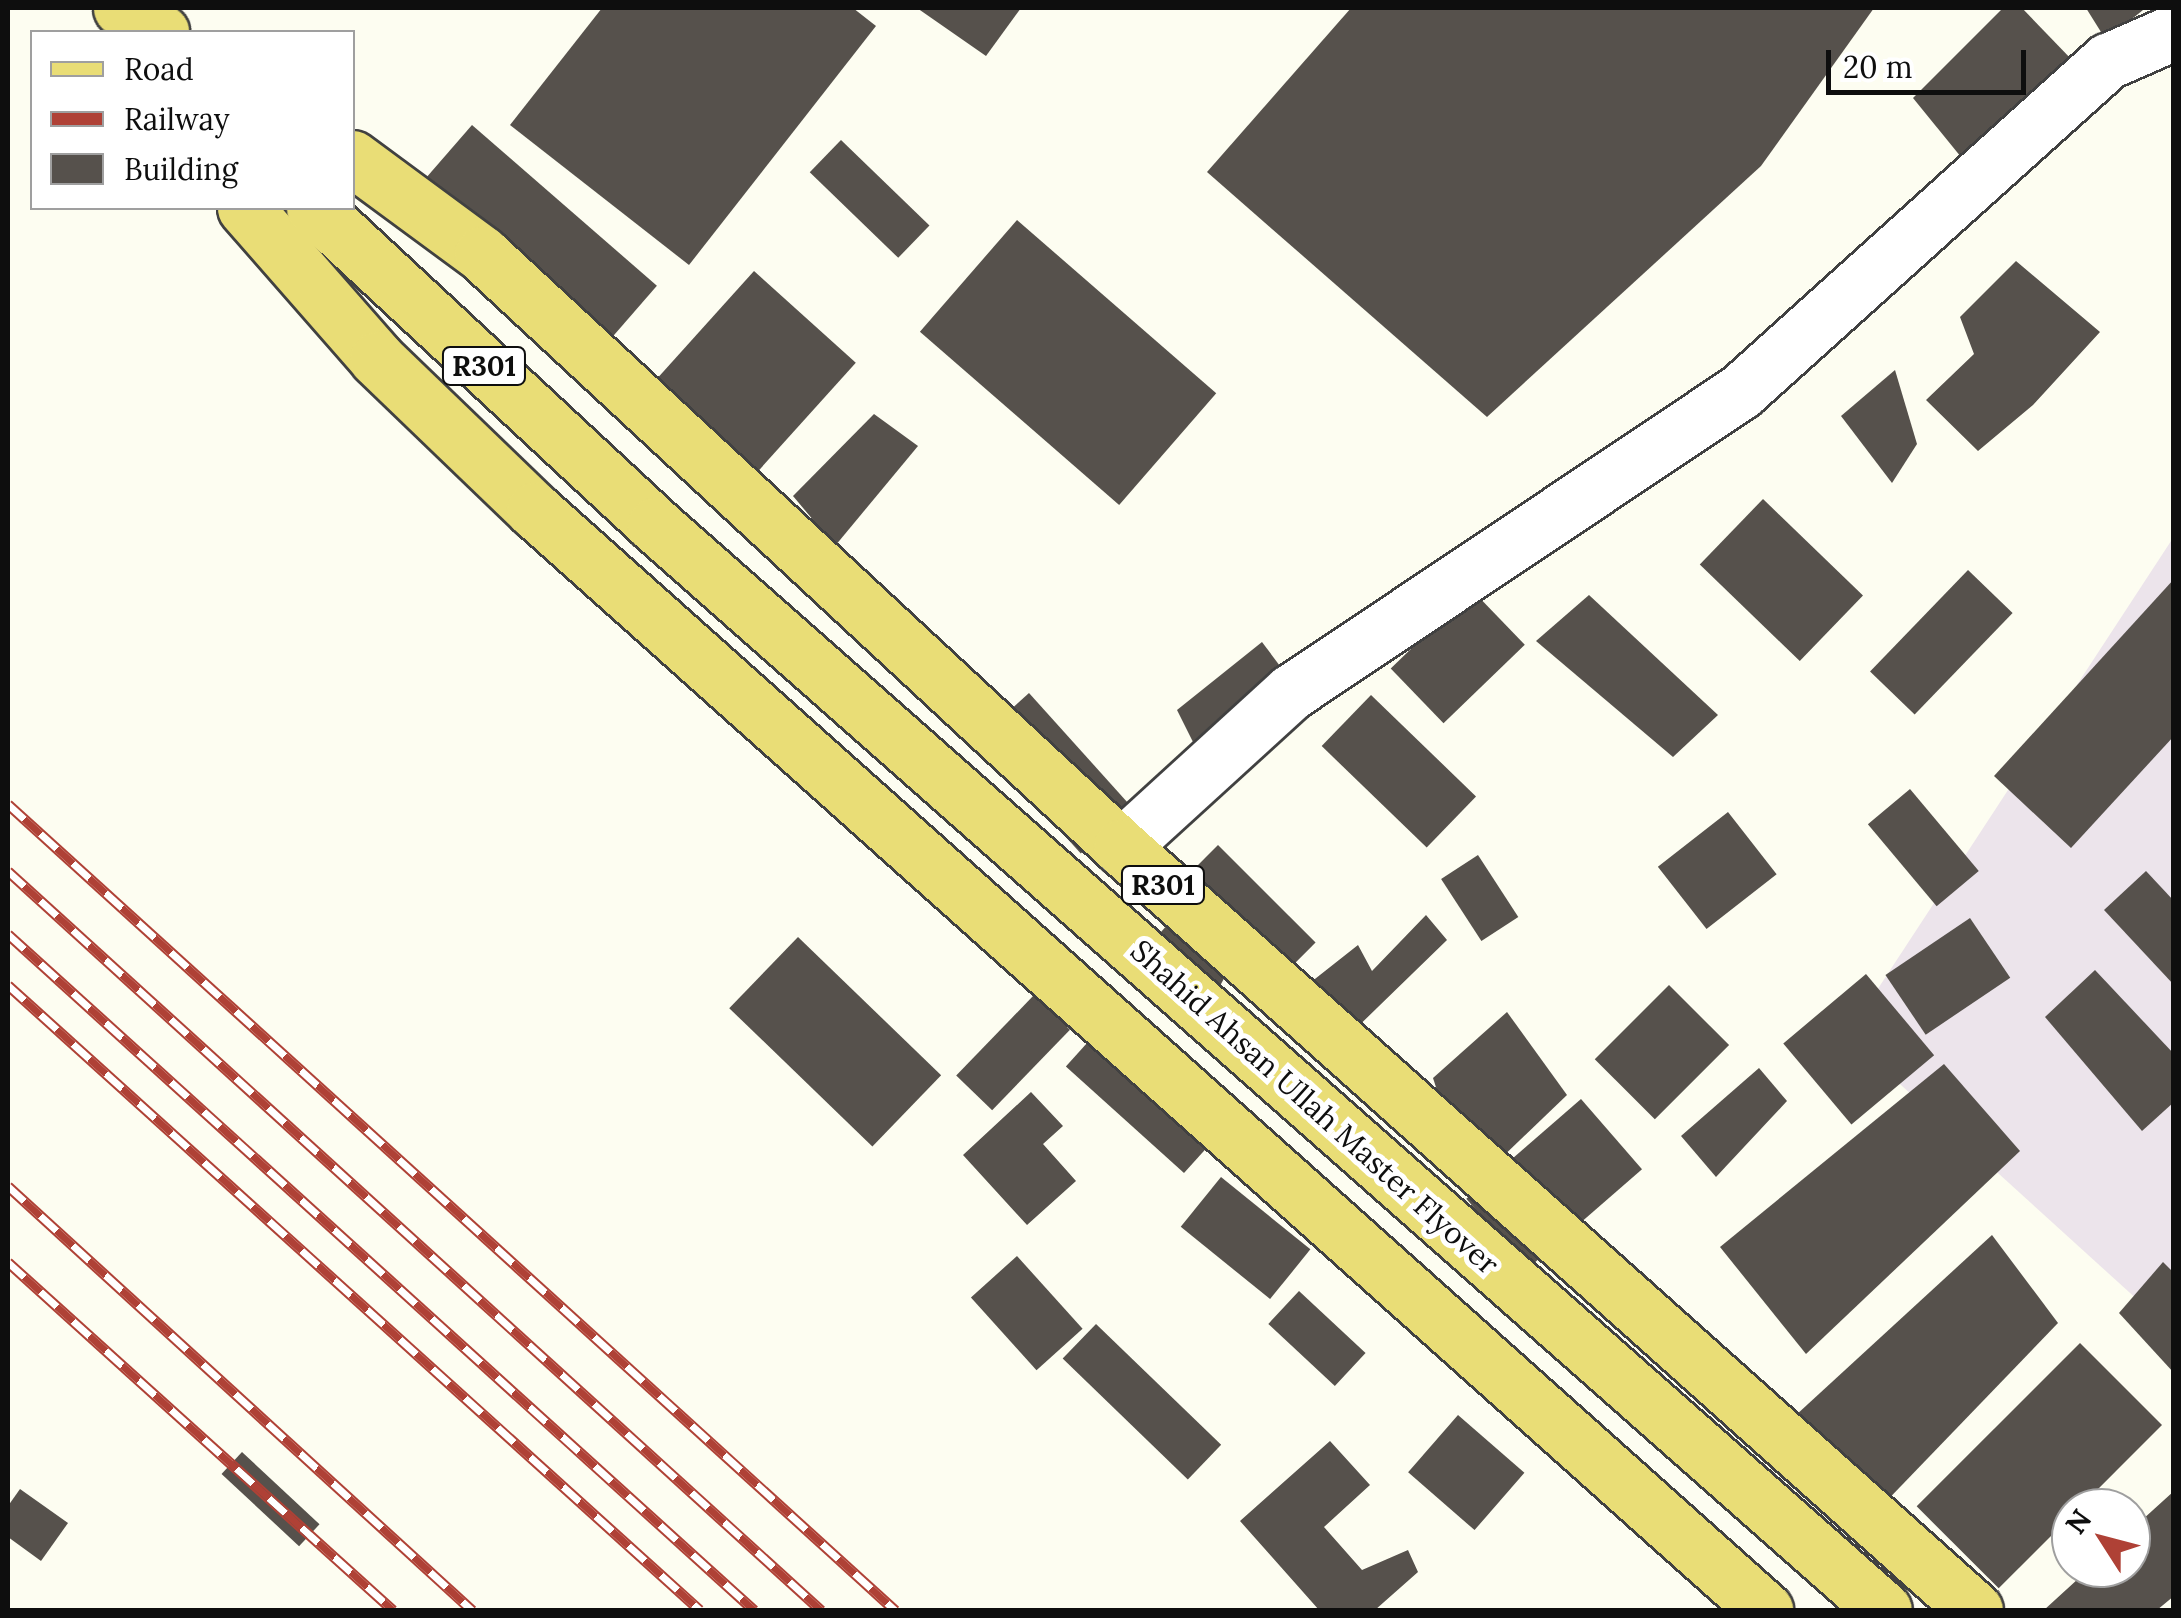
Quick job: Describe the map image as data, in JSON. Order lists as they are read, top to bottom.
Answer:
{
  "streets": {
    "main road": ["R301", "Shahid Ahsan Ullah Master Flyover"]
  },
  "legend": ["Road", "Railway", "Building"],
  "scale_bar": "20 m",
  "north": "top left"
}
